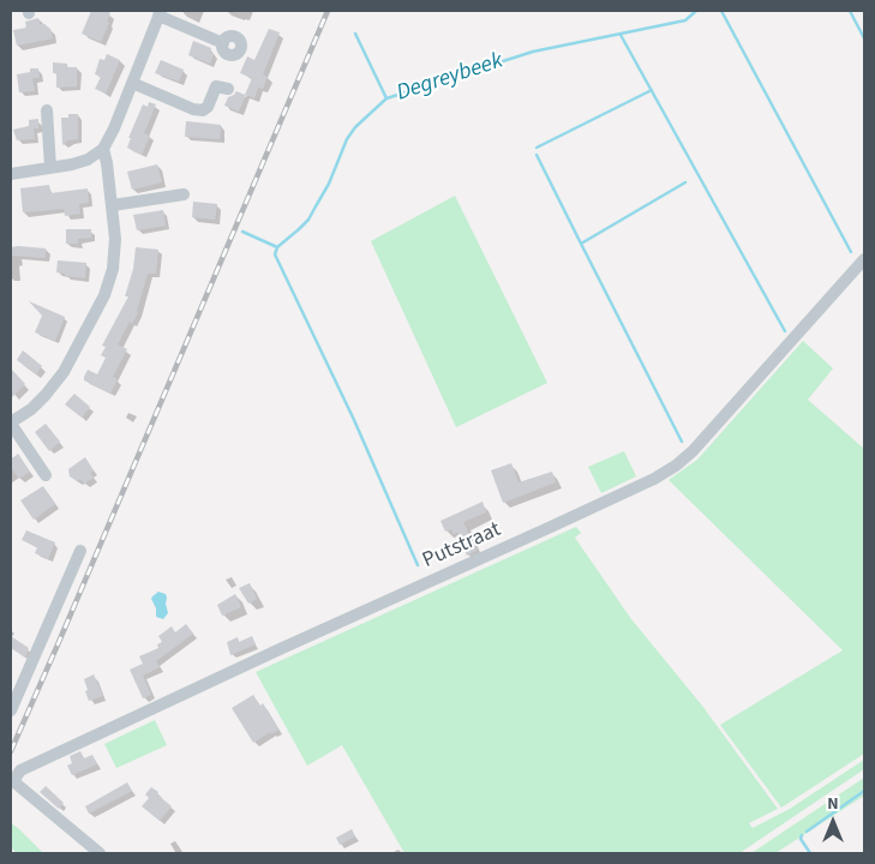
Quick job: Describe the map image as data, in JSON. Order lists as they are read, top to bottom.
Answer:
{
  "streets": {
    "street": ["Putstraat"]
  },
  "water": ["Degreybeek"],
  "north": "top"
}
